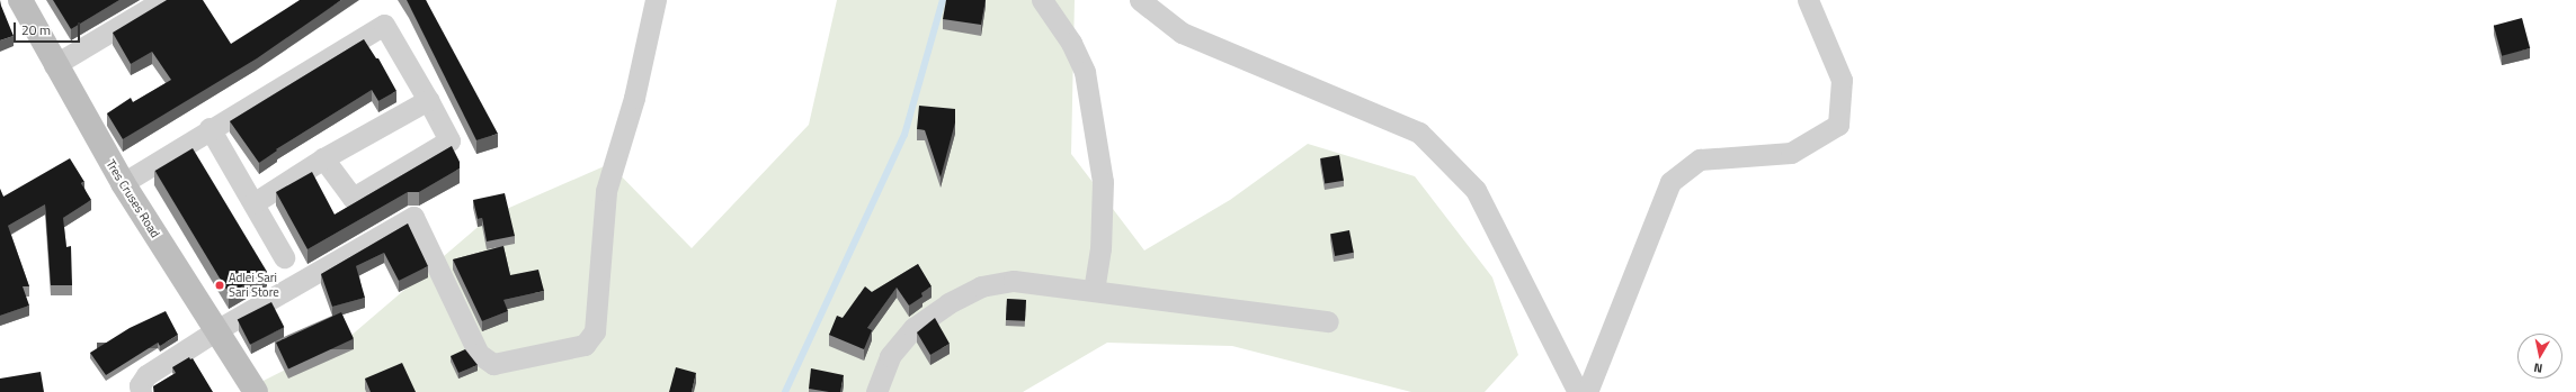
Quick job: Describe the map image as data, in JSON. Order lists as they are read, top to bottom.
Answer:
{
  "streets": {
    "main road": ["Tres Cruses Road"]
  },
  "places": ["Adlei Sari Sari Store"],
  "scale_bar": "20 m",
  "north": "bottom"
}
